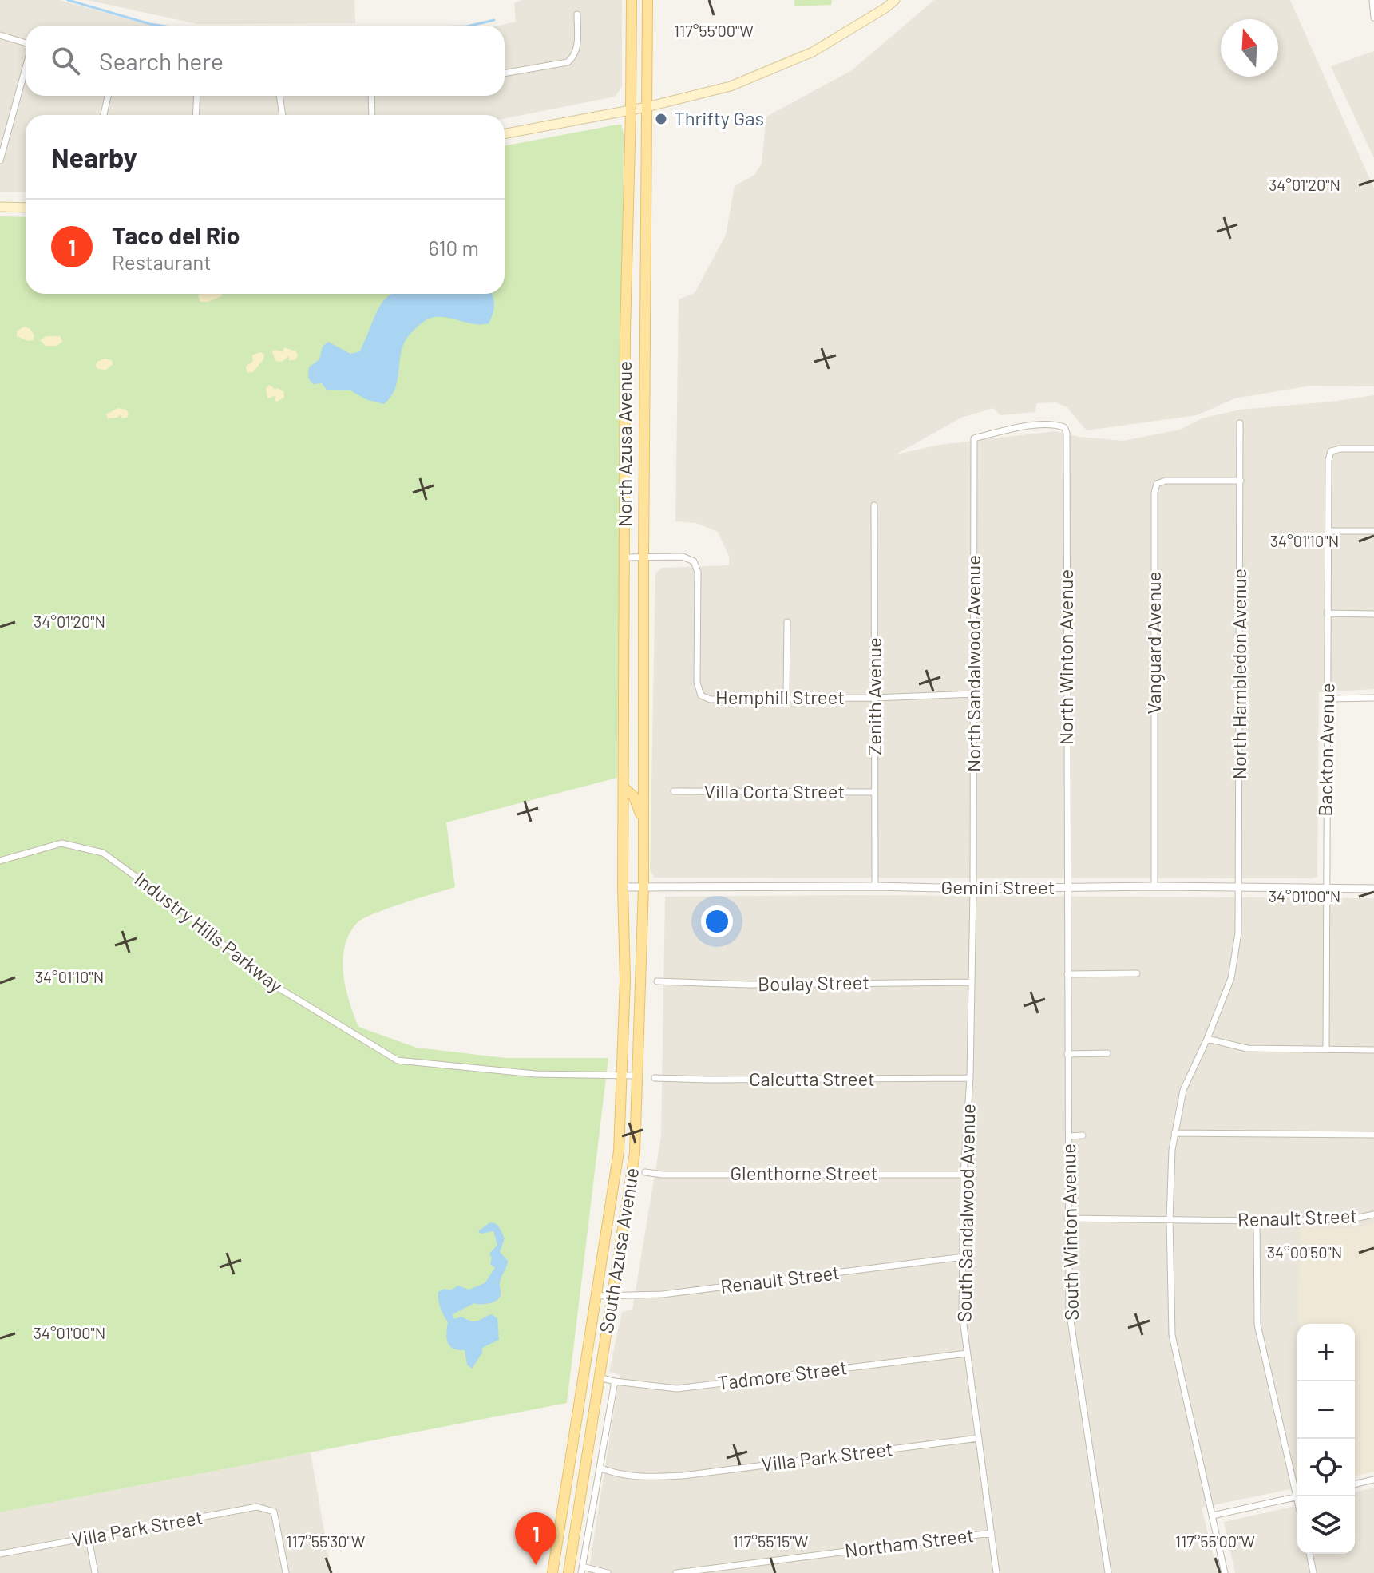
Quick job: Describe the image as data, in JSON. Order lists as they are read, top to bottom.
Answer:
{
  "streets": {
    "main road": ["North Azusa Avenue", "South Azusa Avenue"],
    "street": [
      "Vanguard Avenue",
      "North Winton Avenue",
      "North Sandalwood Avenue",
      "North Hambledon Avenue",
      "Zenith Avenue",
      "Hemphill Street",
      "Backton Avenue",
      "Villa Corta Street",
      "Gemini Street",
      "Industry Hills Parkway",
      "Boulay Street",
      "Calcutta Street",
      "Glenthorne Street",
      "South Sandalwood Avenue",
      "Renault Street",
      "South Winton Avenue",
      "Tadmore Street",
      "Villa Park Street",
      "Northam Street"
    ]
  },
  "crossings": [
    ["North Azusa Avenue", "Hemphill Street"],
    ["North Azusa Avenue", "Gemini Street"],
    ["North Azusa Avenue", "South Azusa Avenue"],
    ["Vanguard Avenue", "North Hambledon Avenue"],
    ["Vanguard Avenue", "Gemini Street"],
    ["North Winton Avenue", "North Sandalwood Avenue"],
    ["North Winton Avenue", "Gemini Street"],
    ["North Winton Avenue", "South Winton Avenue"],
    ["North Sandalwood Avenue", "Hemphill Street"],
    ["North Sandalwood Avenue", "Gemini Street"],
    ["North Sandalwood Avenue", "South Sandalwood Avenue"],
    ["North Hambledon Avenue", "Gemini Street"],
    ["North Hambledon Avenue", "Renault Street"],
    ["Zenith Avenue", "Hemphill Street"],
    ["Zenith Avenue", "Villa Corta Street"],
    ["Zenith Avenue", "Gemini Street"],
    ["Backton Avenue", "Gemini Street"],
    ["Gemini Street", "South Sandalwood Avenue"],
    ["Gemini Street", "South Winton Avenue"],
    ["Gemini Street", "South Azusa Avenue"],
    ["Industry Hills Parkway", "South Azusa Avenue"],
    ["Boulay Street", "South Sandalwood Avenue"],
    ["Calcutta Street", "South Sandalwood Avenue"],
    ["Glenthorne Street", "South Sandalwood Avenue"],
    ["South Sandalwood Avenue", "Renault Street"],
    ["South Sandalwood Avenue", "Tadmore Street"],
    ["South Sandalwood Avenue", "Villa Park Street"],
    ["South Sandalwood Avenue", "Northam Street"],
    ["Renault Street", "South Winton Avenue"],
    ["Renault Street", "South Azusa Avenue"],
    ["South Azusa Avenue", "Tadmore Street"]
  ],
  "places": ["Thrifty Gas"],
  "north": "top",
  "page": {
    "search": "Search here",
    "heading": "Nearby",
    "list": [
      {
        "mark": "1",
        "name": "Taco del Rio",
        "note": "Restaurant",
        "value": "610 m"
      }
    ],
    "map_buttons": ["+", "−"],
    "pins": "1"
  },
  "coordinates": [
    "117°55'00\"W",
    "34°01'20\"N",
    "34°01'10\"N",
    "34°01'00\"N",
    "34°00'50\"N",
    "117°55'30\"W",
    "117°55'15\"W"
  ]
}
